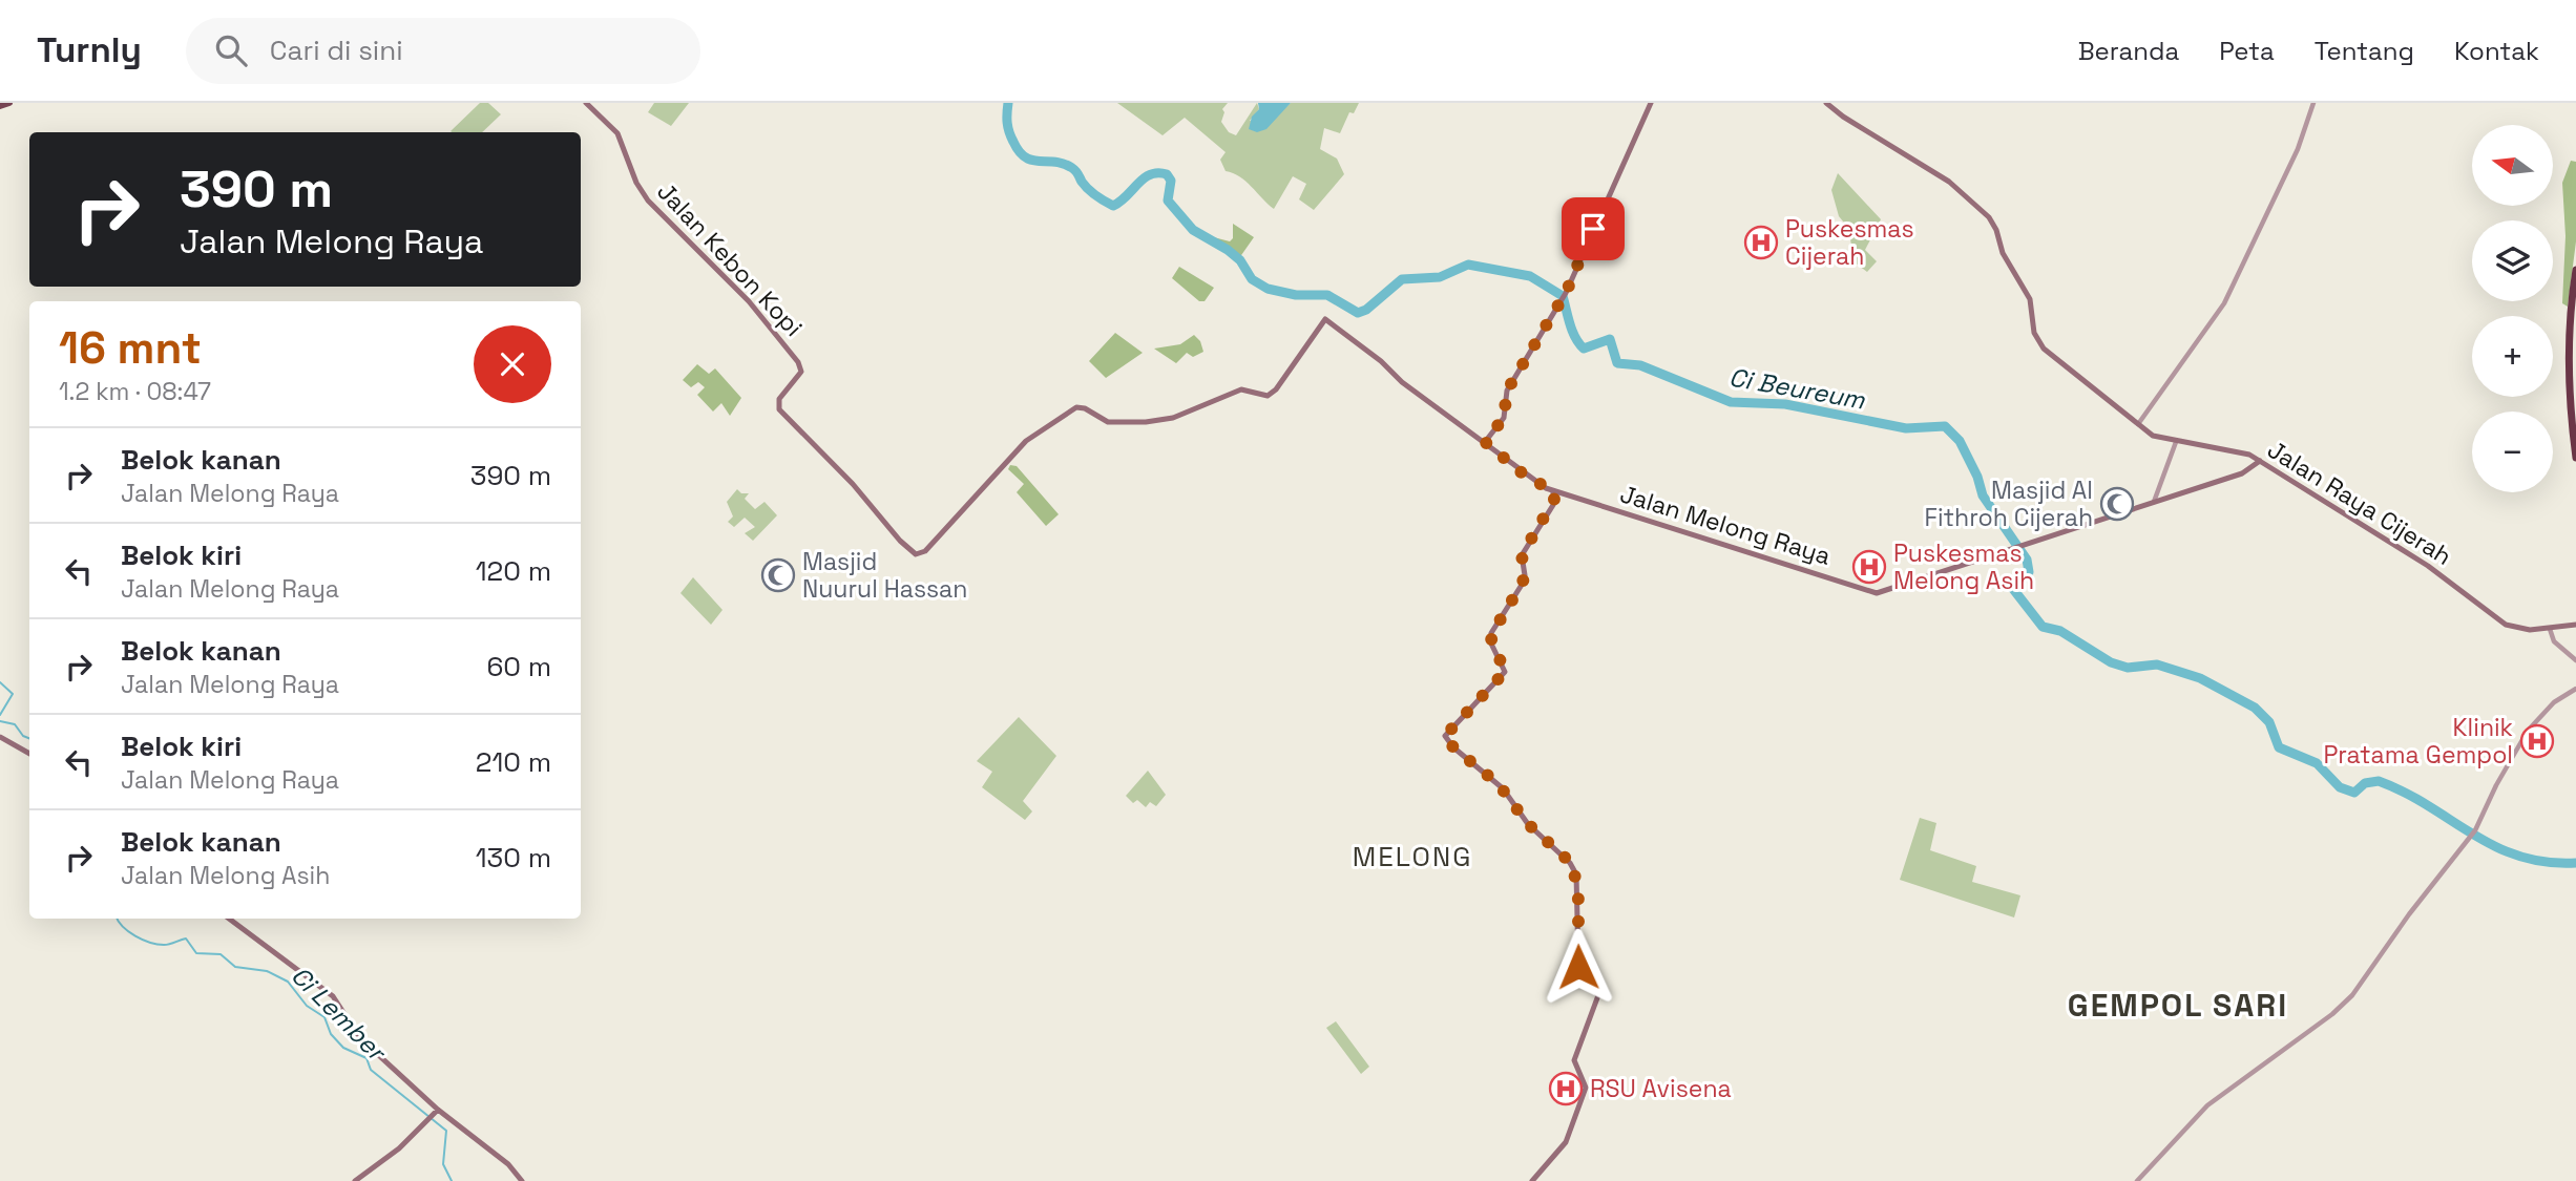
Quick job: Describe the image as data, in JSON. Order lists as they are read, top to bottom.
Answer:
{
  "streets": {
    "main road": ["Jalan Kebon Kopi", "Jalan Raya Cijerah", "Jalan Melong Raya"]
  },
  "crossings": [
    ["Jalan Kebon Kopi", "Jalan Melong Raya"],
    ["Jalan Raya Cijerah", "Jalan Melong Raya"]
  ],
  "districts": ["MELONG", "GEMPOL SARI"],
  "water": ["Ci Beureum", "Ci Lember"],
  "places": {
    "hospital": [
      "Puskesmas Cijerah",
      "Puskesmas Melong Asih",
      "Klinik Pratama Gempol",
      "RSU Avisena"
    ],
    "mosque": ["Masjid Al Fithroh Cijerah", "Masjid Nuurul Hassan"]
  },
  "north": "left",
  "page": {
    "header": "Turnly",
    "search": "Cari di sini",
    "nav": [
      "Beranda",
      "Peta",
      "Tentang",
      "Kontak"
    ],
    "map_buttons": ["+", "−"],
    "turn": ["390 m", "Jalan Melong Raya"],
    "heading": ["16 mnt", "1.2 km · 08:47"],
    "list": [
      {
        "name": "Belok kanan",
        "note": "Jalan Melong Raya",
        "value": "390 m"
      },
      {
        "name": "Belok kiri",
        "note": "Jalan Melong Raya",
        "value": "120 m"
      },
      {
        "name": "Belok kanan",
        "note": "Jalan Melong Raya",
        "value": "60 m"
      },
      {
        "name": "Belok kiri",
        "note": "Jalan Melong Raya",
        "value": "210 m"
      },
      {
        "name": "Belok kanan",
        "note": "Jalan Melong Asih",
        "value": "130 m"
      }
    ]
  }
}
